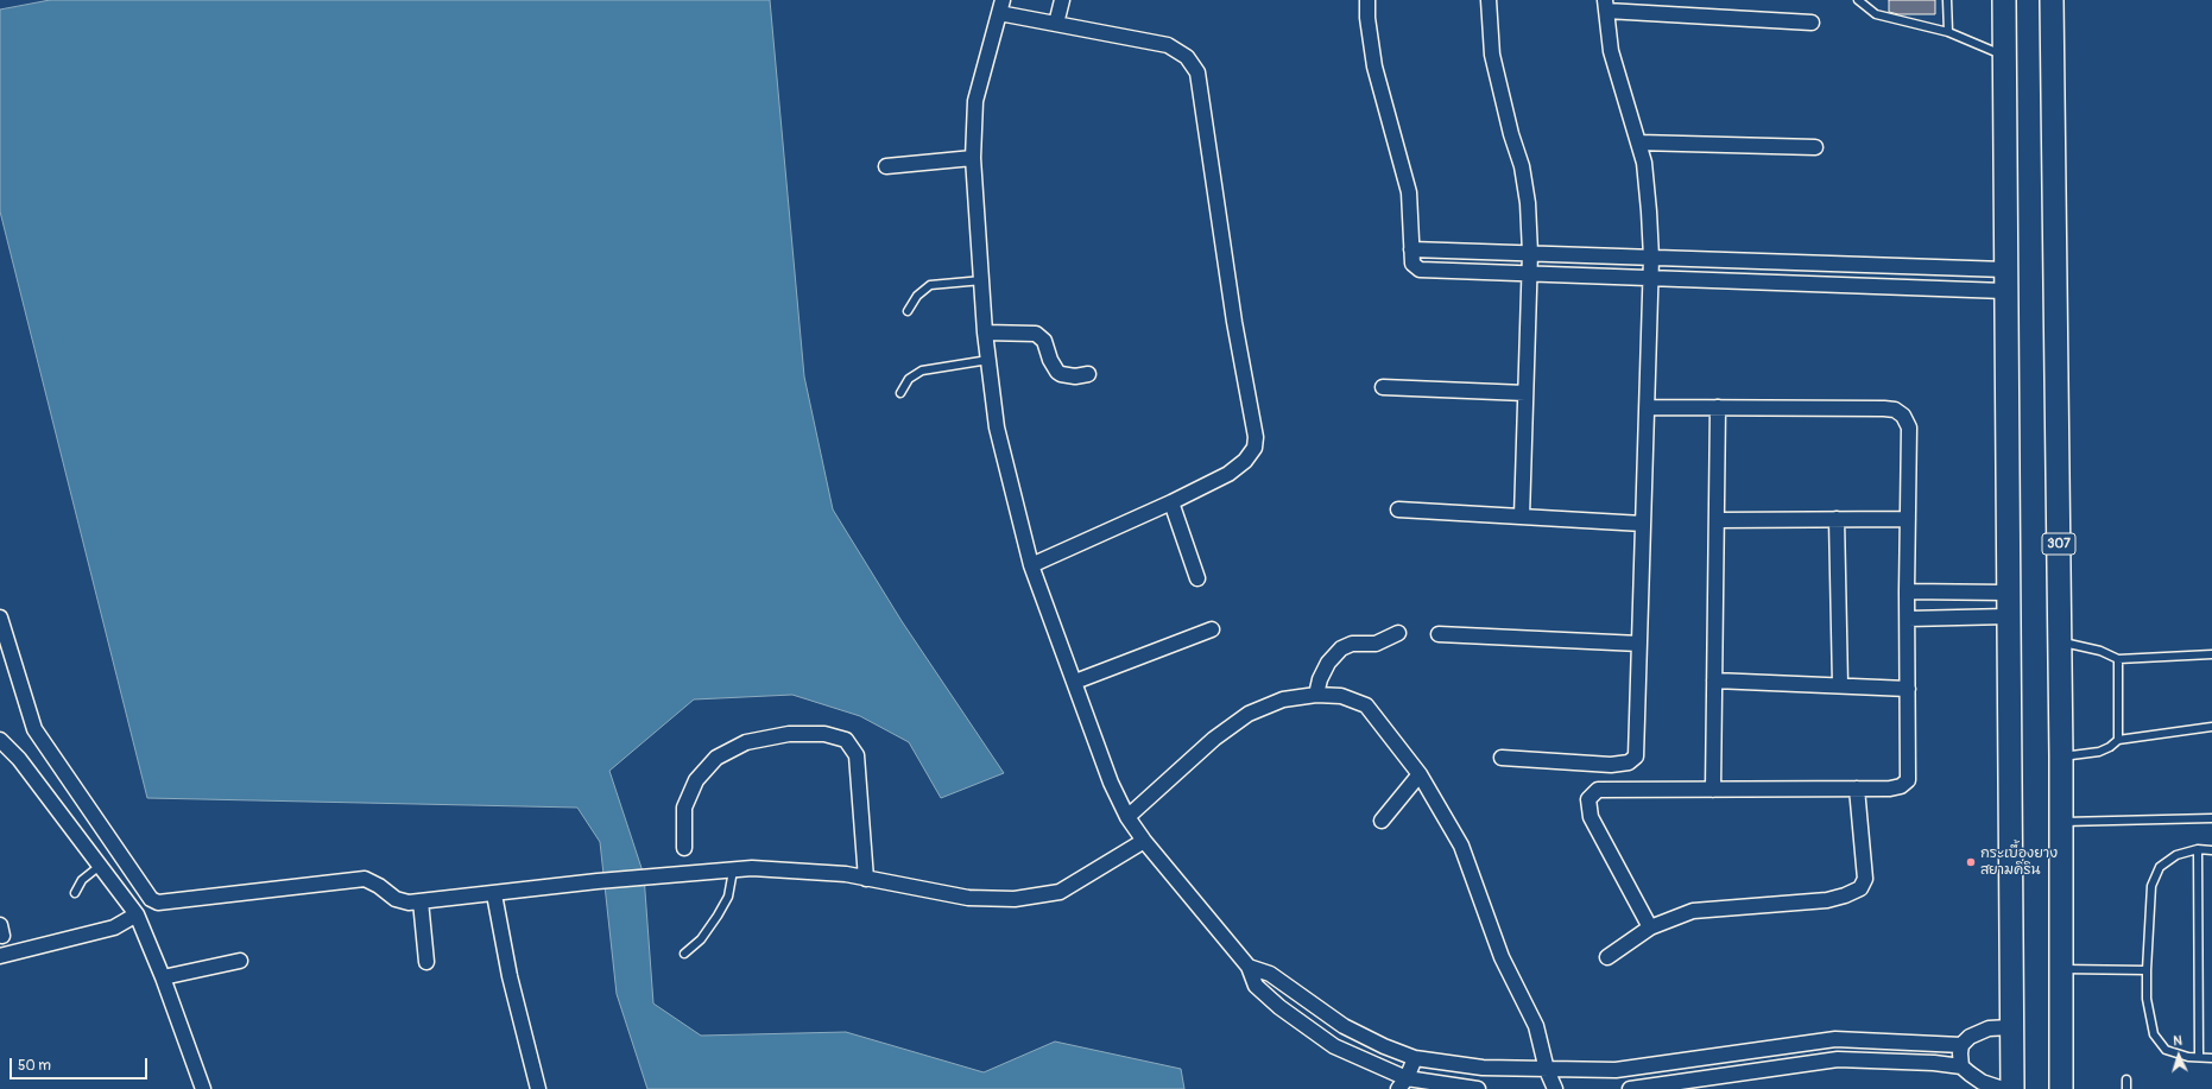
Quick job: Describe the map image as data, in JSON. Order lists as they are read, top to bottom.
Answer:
{
  "streets": {
    "main road": ["307"]
  },
  "places": ["กระเบื้องยาง สยามคิริน"],
  "scale_bar": "50 m",
  "north": "top"
}
